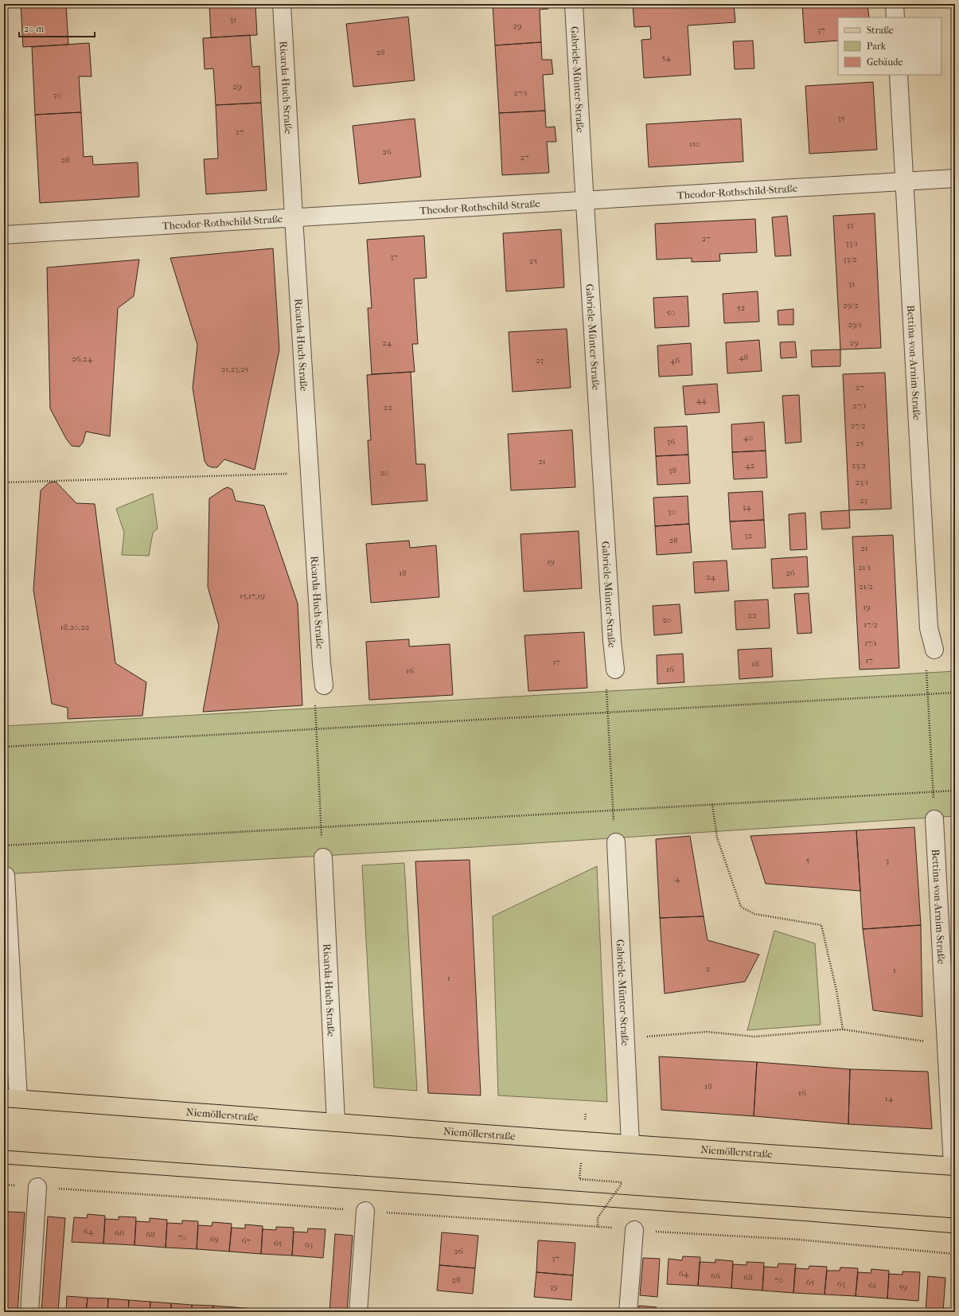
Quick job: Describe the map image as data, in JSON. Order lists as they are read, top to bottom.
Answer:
{
  "streets": {
    "main road": ["Niemöllerstraße"],
    "street": [
      "Gabriele-Münter-Straße",
      "Ricarda-Huch-Straße",
      "Theodor-Rothschild-Straße",
      "Bettina-von-Arnim-Straße"
    ]
  },
  "crossings": [
    ["Gabriele-Münter-Straße", "Theodor-Rothschild-Straße"],
    ["Gabriele-Münter-Straße", "Niemöllerstraße"],
    ["Ricarda-Huch-Straße", "Theodor-Rothschild-Straße"],
    ["Ricarda-Huch-Straße", "Niemöllerstraße"],
    ["Theodor-Rothschild-Straße", "Bettina-von-Arnim-Straße"],
    ["Bettina-von-Arnim-Straße", "Niemöllerstraße"]
  ],
  "house_numbers": [
    "31",
    "29",
    "37",
    "28",
    "54",
    "29",
    "27/1",
    "30",
    "35",
    "27",
    "110",
    "26",
    "27",
    "28",
    "33",
    "27",
    "33/1",
    "37",
    "33/2",
    "25",
    "31",
    "29/2",
    "52",
    "50",
    "29/1",
    "24",
    "29",
    "48",
    "26,24",
    "23",
    "46",
    "21,23,25",
    "27",
    "44",
    "27/1",
    "22",
    "27/2",
    "40",
    "36",
    "25",
    "21",
    "42",
    "23/2",
    "38",
    "20",
    "23/1",
    "23",
    "34",
    "30",
    "32",
    "28",
    "21",
    "19",
    "21/1",
    "18",
    "26",
    "24",
    "21/2",
    "15,17,19",
    "19",
    "22",
    "20",
    "17/2",
    "18,20,22",
    "17/1",
    "17",
    "17",
    "18",
    "16",
    "16",
    "5",
    "3",
    "4",
    "2",
    "1",
    "1",
    "18",
    "16",
    "14",
    "64",
    "66",
    "68",
    "70",
    "69",
    "67",
    "65",
    "63",
    "26",
    "37",
    "64",
    "66",
    "68",
    "28",
    "70",
    "65",
    "63",
    "61",
    "39",
    "59"
  ],
  "legend": ["Straße", "Park", "Gebäude"],
  "scale_bar": "20 m"
}
